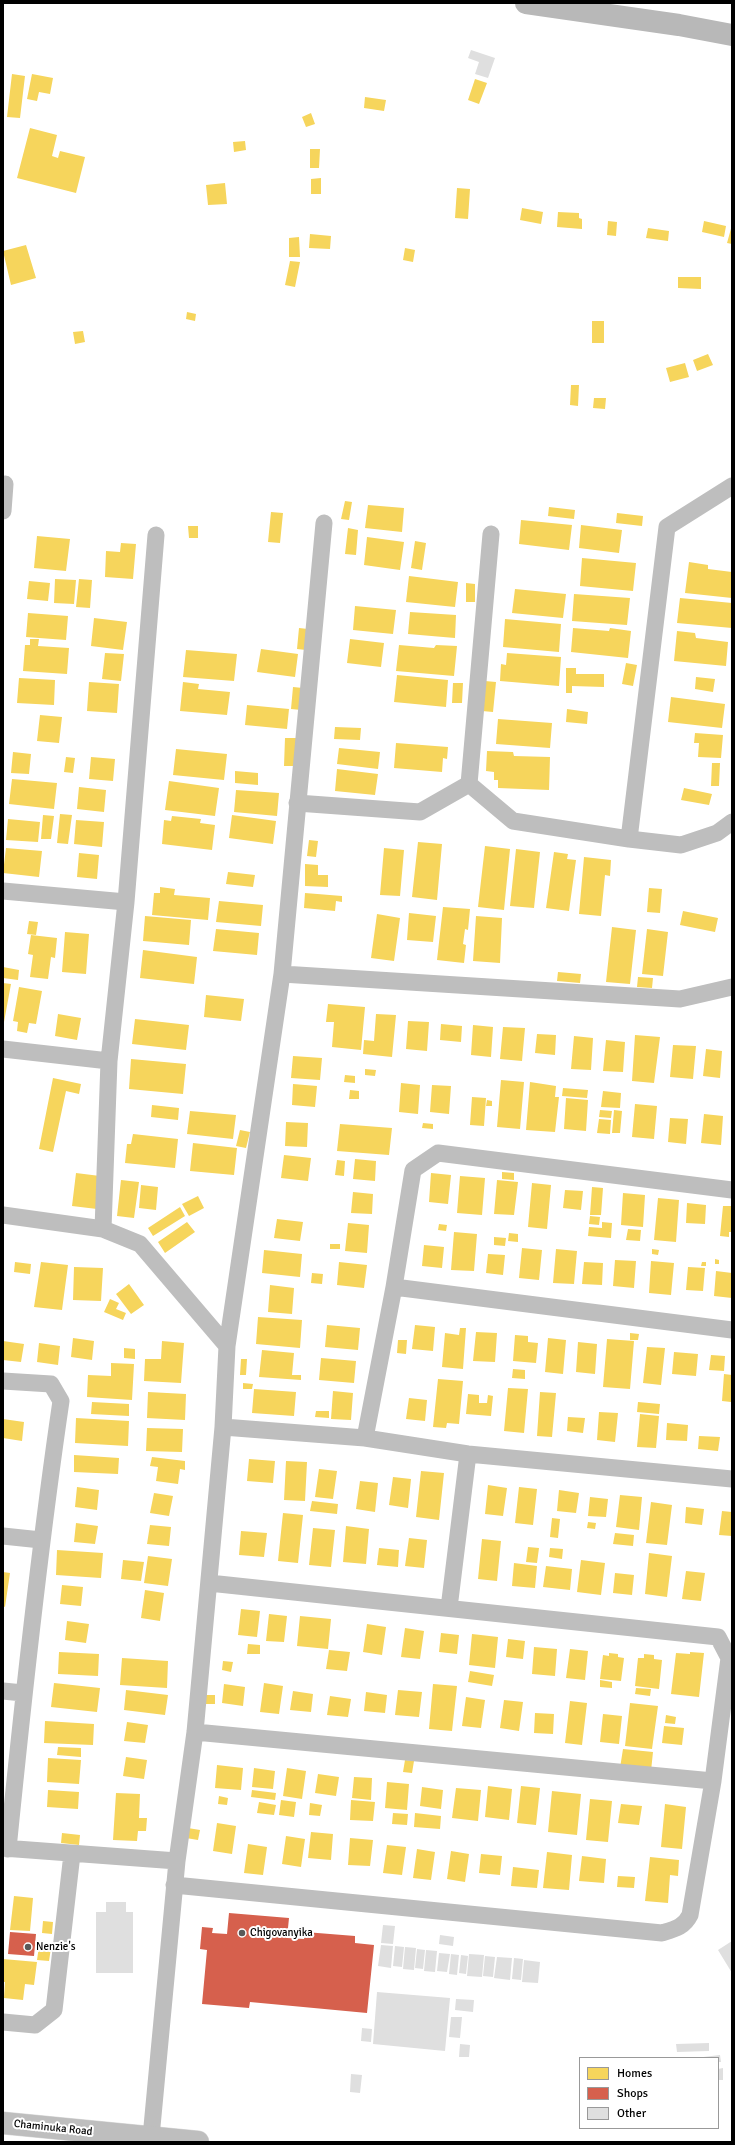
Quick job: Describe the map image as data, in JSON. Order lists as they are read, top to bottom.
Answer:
{
  "streets": {
    "main road": ["Chaminuka Road"]
  },
  "places": ["Chigovanyika", "Nenzie's"],
  "legend": ["Homes", "Shops", "Other"]
}
